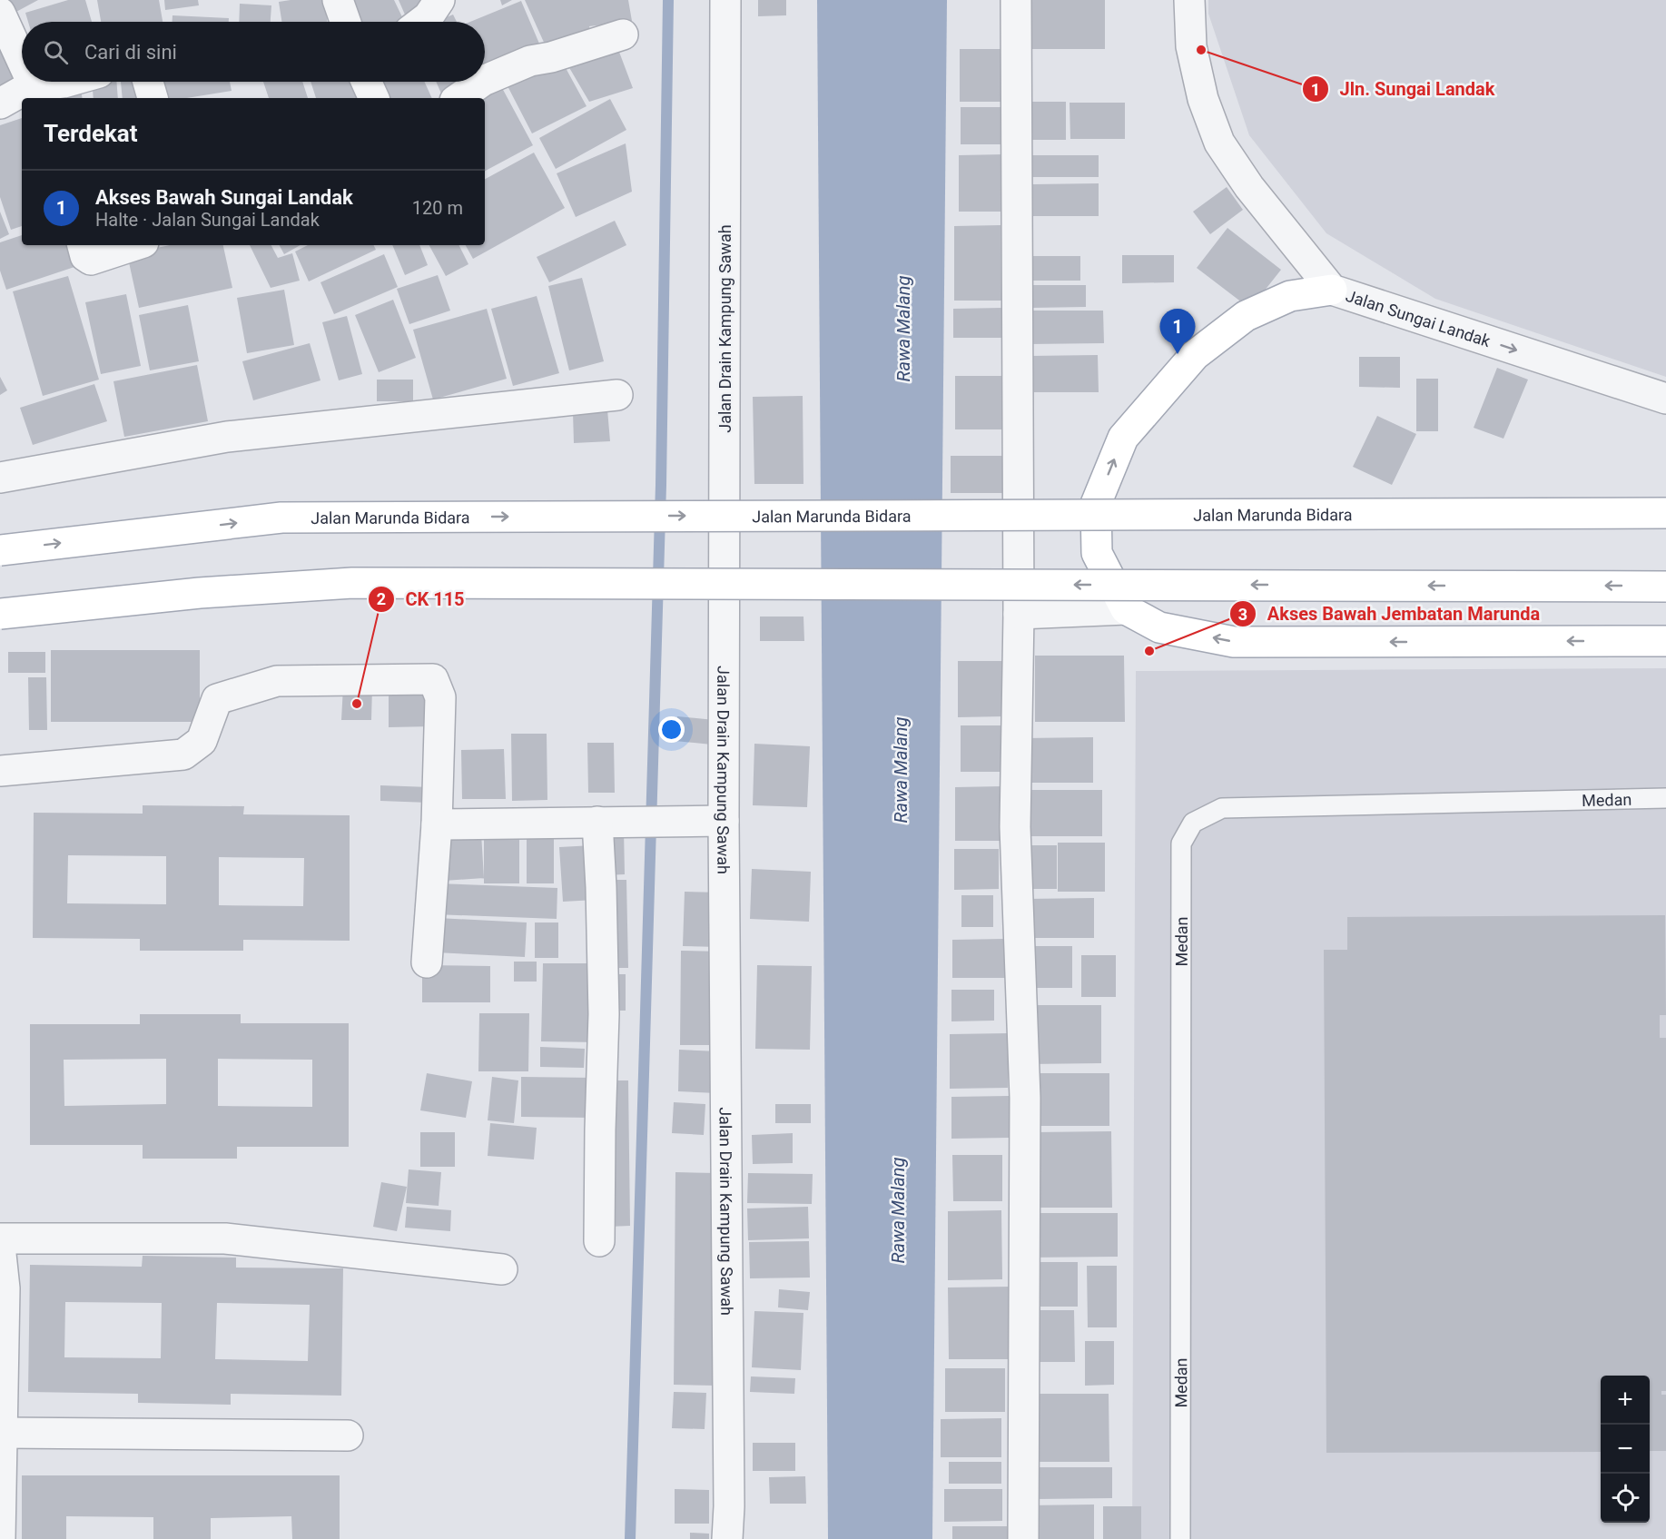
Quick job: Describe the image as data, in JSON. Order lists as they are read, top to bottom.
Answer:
{
  "streets": {
    "main road": ["Jalan Marunda Bidara"],
    "street": ["Jalan Sungai Landak", "Jalan Drain Kampung Sawah"],
    "lane": ["Medan"]
  },
  "one_way": ["Jalan Sungai Landak"],
  "water": ["Rawa Malang"],
  "places": ["Jln. Sungai Landak", "Akses Bawah Jembatan Marunda", "CK 115"],
  "page": {
    "search": "Cari di sini",
    "heading": "Terdekat",
    "list": [
      {
        "mark": "1",
        "name": "Akses Bawah Sungai Landak",
        "note": "Halte · Jalan Sungai Landak",
        "value": "120 m"
      }
    ],
    "pins": "1",
    "map_buttons": ["+", "−"]
  }
}
